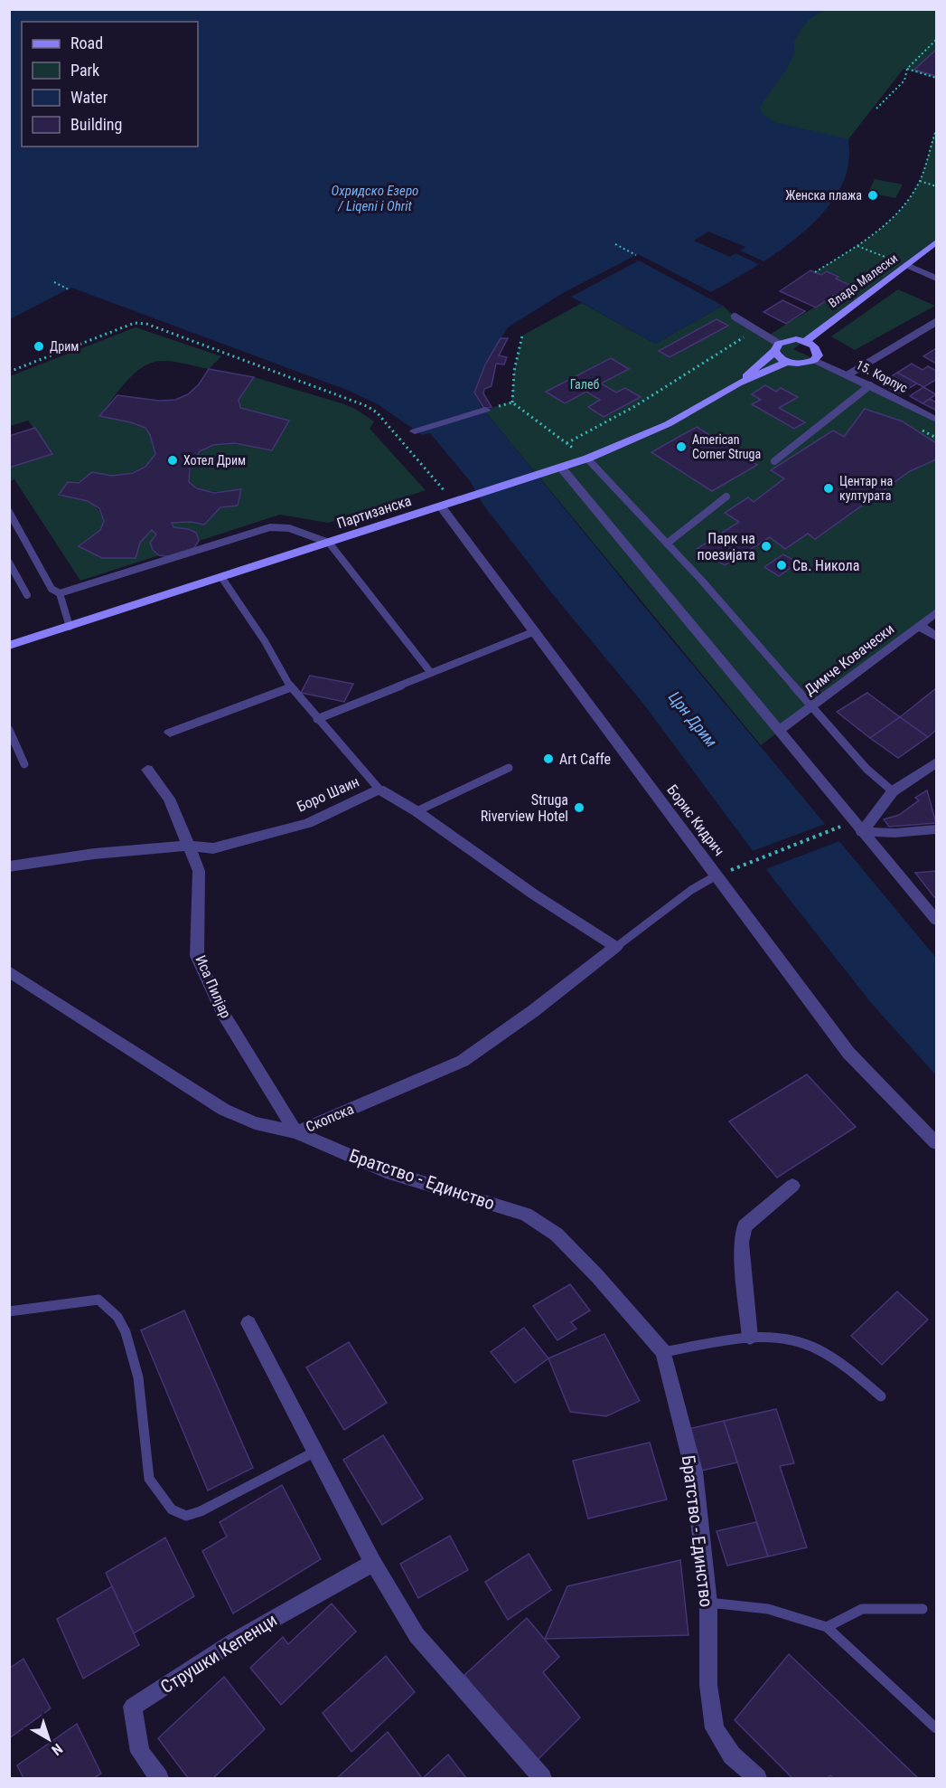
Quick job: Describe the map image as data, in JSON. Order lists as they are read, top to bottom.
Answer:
{
  "streets": {
    "main road": ["Владо Малески", "Партизанска"],
    "street": [
      "15. Корпус",
      "Димче Ковачески",
      "Боро Шаин",
      "Борис Кидрич",
      "Иса Пилјар",
      "Скопска",
      "Братство - Единство",
      "Струшки Кепенци"
    ]
  },
  "crossings": [
    ["15. Корпус", "Партизанска"],
    ["Партизанска", "Борис Кидрич"],
    ["Боро Шаин", "Иса Пилјар"],
    ["Боро Шаин", "Скопска"],
    ["Иса Пилјар", "Скопска"],
    ["Иса Пилјар", "Братство - Единство"],
    ["Скопска", "Братство - Единство"]
  ],
  "water": ["Охридско Езеро / Liqeni i Ohrit", "Црн Дрим"],
  "parks": ["Галеб"],
  "places": [
    "Женска плажа",
    "Дрим",
    "American Corner Struga",
    "Хотел Дрим",
    "Центар на културата",
    "Парк на поезијата",
    "Св. Никола",
    "Art Caffe",
    "Struga Riverview Hotel"
  ],
  "legend": [
    "Road",
    "Park",
    "Water",
    "Building"
  ],
  "north": "bottom right"
}
